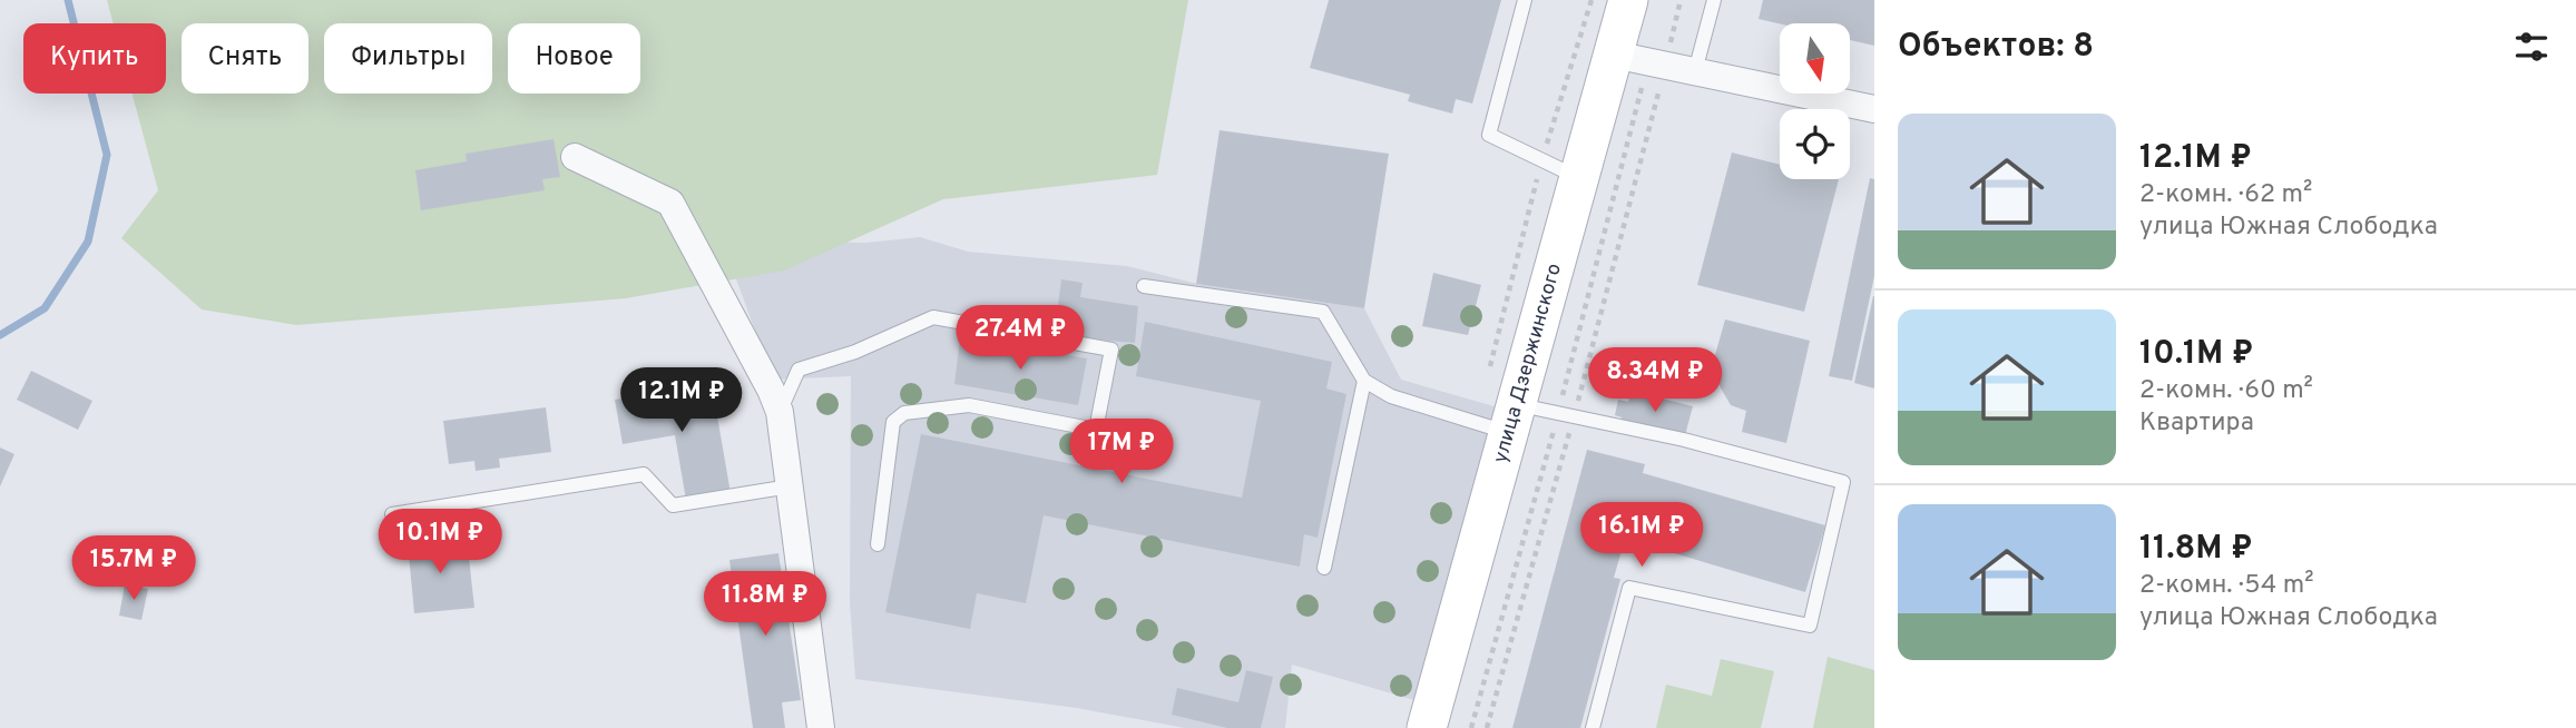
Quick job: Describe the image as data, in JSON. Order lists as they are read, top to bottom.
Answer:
{
  "streets": {
    "main road": ["улица Дзержинского"]
  },
  "north": "bottom",
  "page": {
    "heading": "Объектов: 8",
    "chip": [
      "Купить",
      "Снять",
      "Фильтры",
      "Новое"
    ],
    "list": [
      {
        "name": "12.1M ₽",
        "note": "2-комн. · 62 m² · улица Южная Слободка"
      },
      {
        "name": "10.1M ₽",
        "note": "2-комн. · 60 m² · Квартира"
      },
      {
        "name": "11.8M ₽",
        "note": "2-комн. · 54 m² · улица Южная Слободка"
      }
    ],
    "price": [
      "27.4M ₽",
      "8.34M ₽",
      "12.1M ₽",
      "17M ₽",
      "16.1M ₽",
      "10.1M ₽",
      "15.7M ₽",
      "11.8M ₽"
    ]
  }
}
